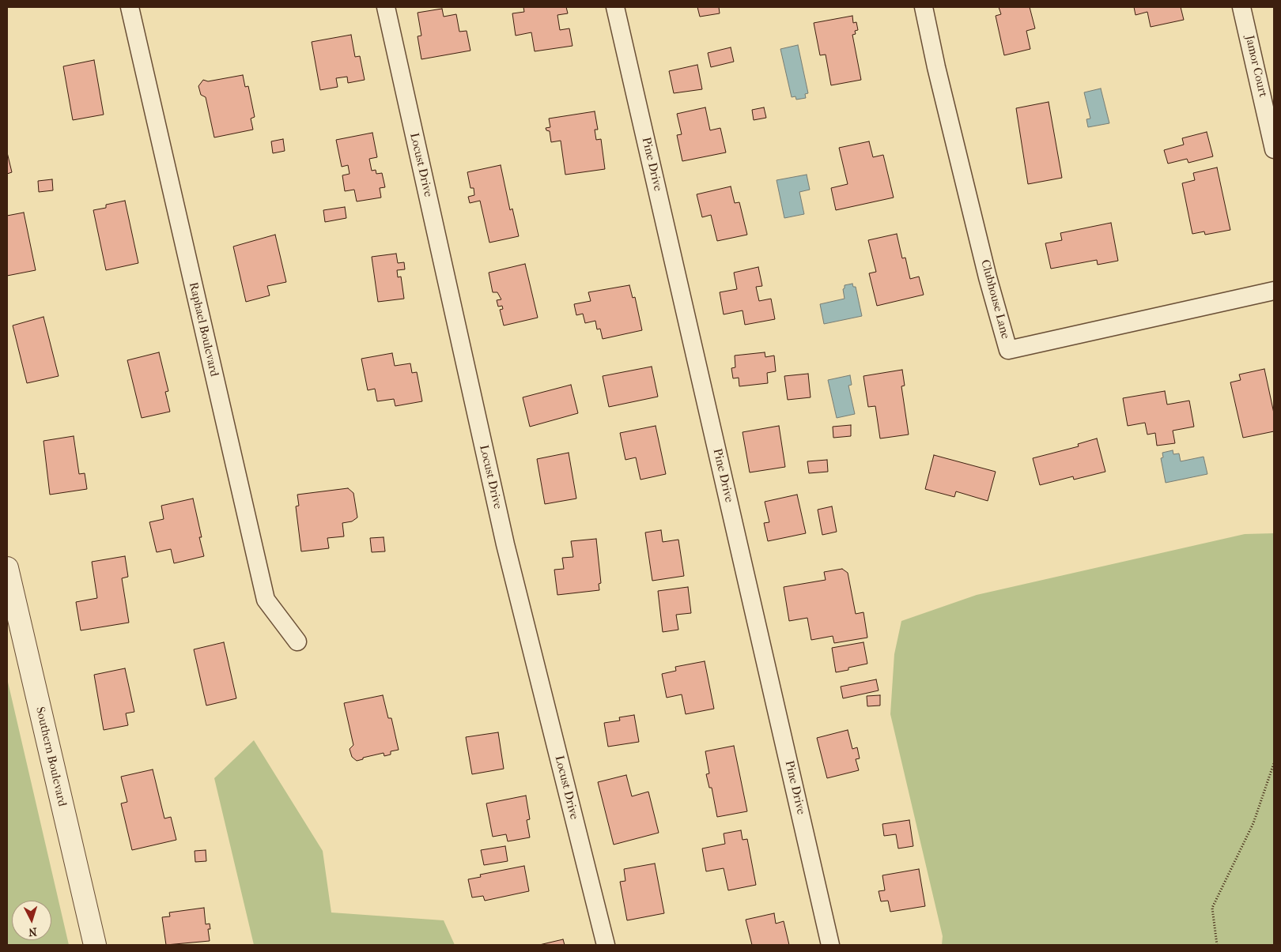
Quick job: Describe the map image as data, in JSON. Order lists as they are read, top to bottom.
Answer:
{
  "streets": {
    "street": [
      "Jamor Court",
      "Pine Drive",
      "Locust Drive",
      "Clubhouse Lane",
      "Raphael Boulevard",
      "Southern Boulevard"
    ]
  },
  "north": "bottom"
}
